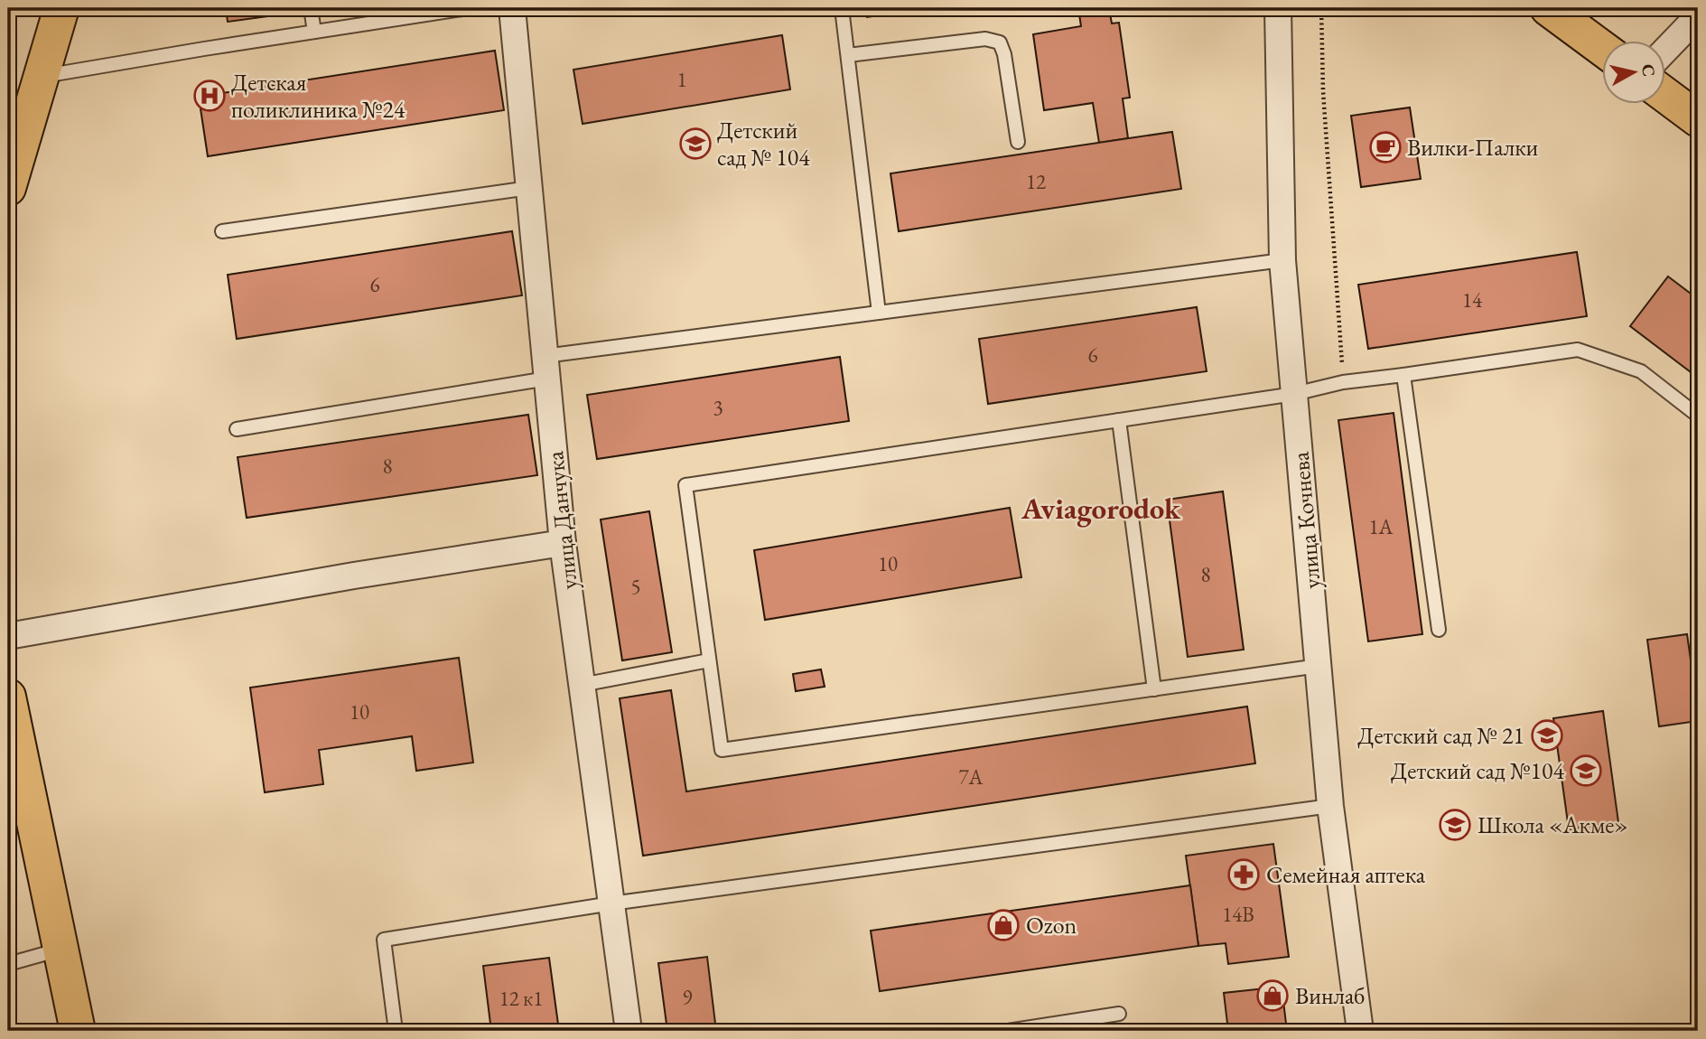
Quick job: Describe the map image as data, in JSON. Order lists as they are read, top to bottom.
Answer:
{
  "streets": {
    "street": ["улица Данчука", "улица Кочнева"]
  },
  "districts": ["Aviagorodok"],
  "places": {
    "hospital": ["Детская поликлиника №24"],
    "school or university": [
      "Детский сад № 104",
      "Детский сад № 21",
      "Детский сад №104",
      "Школа «Акме»"
    ],
    "cafe": ["Вилки-Палки"],
    "pharmacy": ["Семейная аптека"],
    "shop": ["Ozon", "Винлаб"]
  },
  "house_numbers": [
    "1",
    "12",
    "6",
    "14",
    "6",
    "3",
    "8",
    "1А",
    "10",
    "8",
    "5",
    "10",
    "7А",
    "14В",
    "9",
    "12 к1"
  ],
  "north": "right"
}
